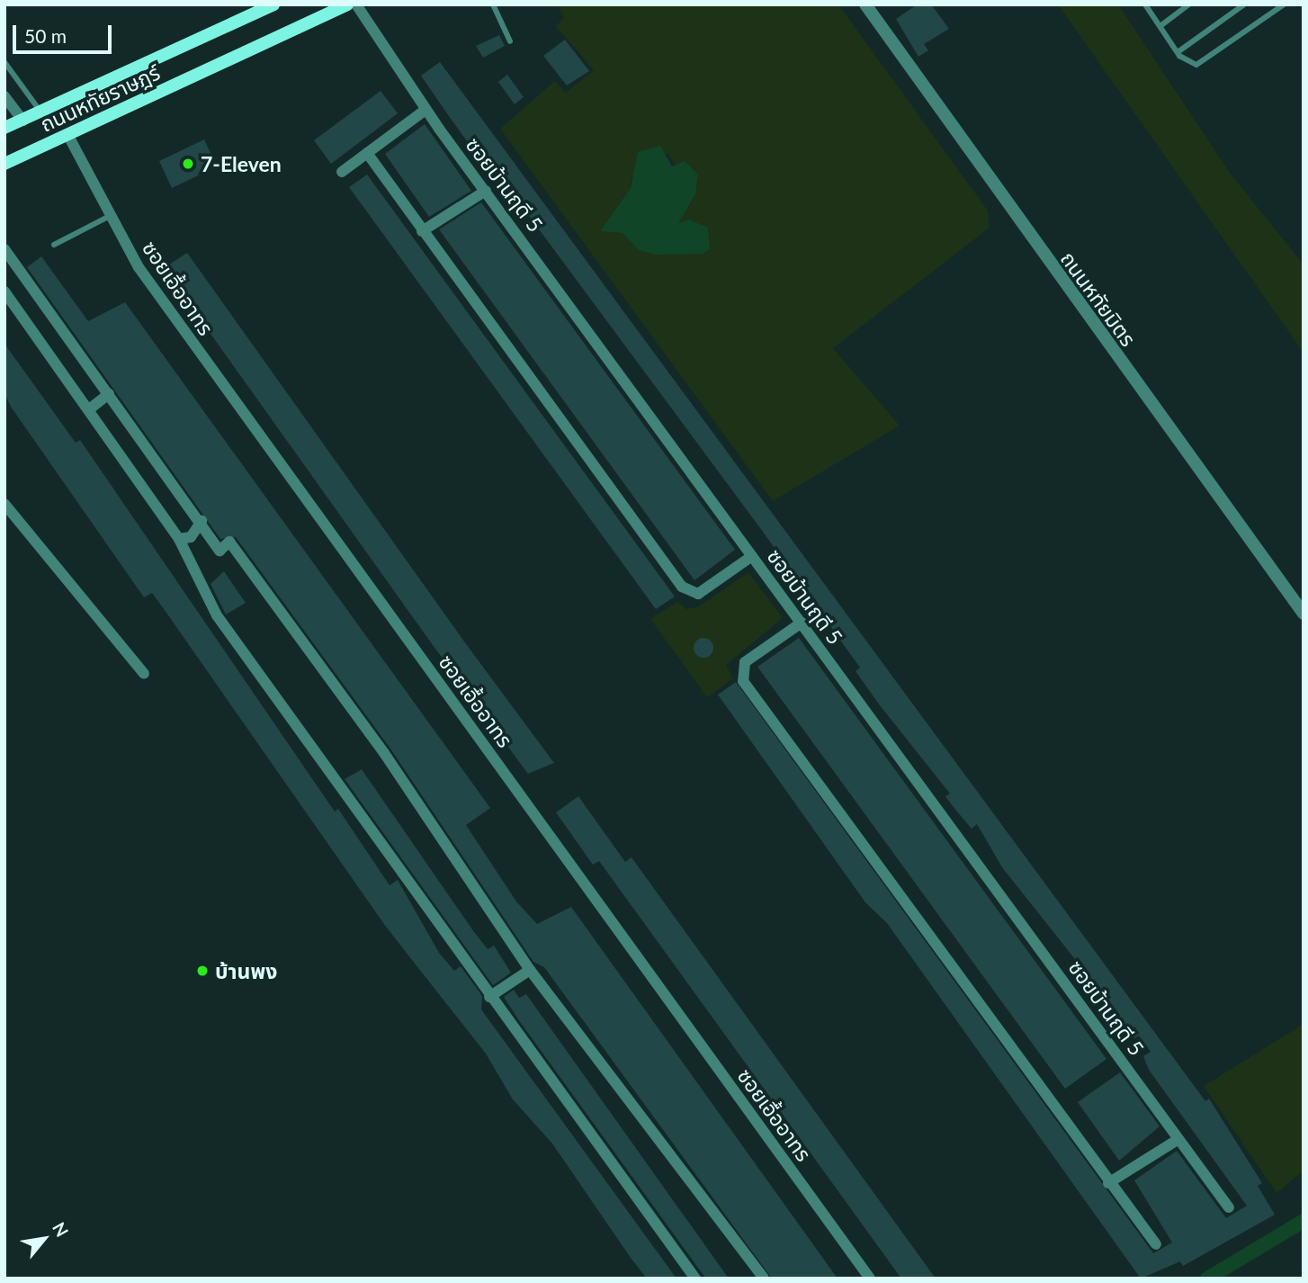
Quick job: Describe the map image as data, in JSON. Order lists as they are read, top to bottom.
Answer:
{
  "streets": {
    "main road": ["ถนนหทัยราษฎร์"],
    "street": ["ซอยบ้านฤดี 5", "ซอยเอื้ออาทร", "ถนนหทัยมิตร"]
  },
  "crossings": [
    ["ถนนหทัยราษฎร์", "ซอยเอื้ออาทร"]
  ],
  "places": ["7-Eleven", "บ้านพง"],
  "scale_bar": "50 m",
  "north": "top right"
}
